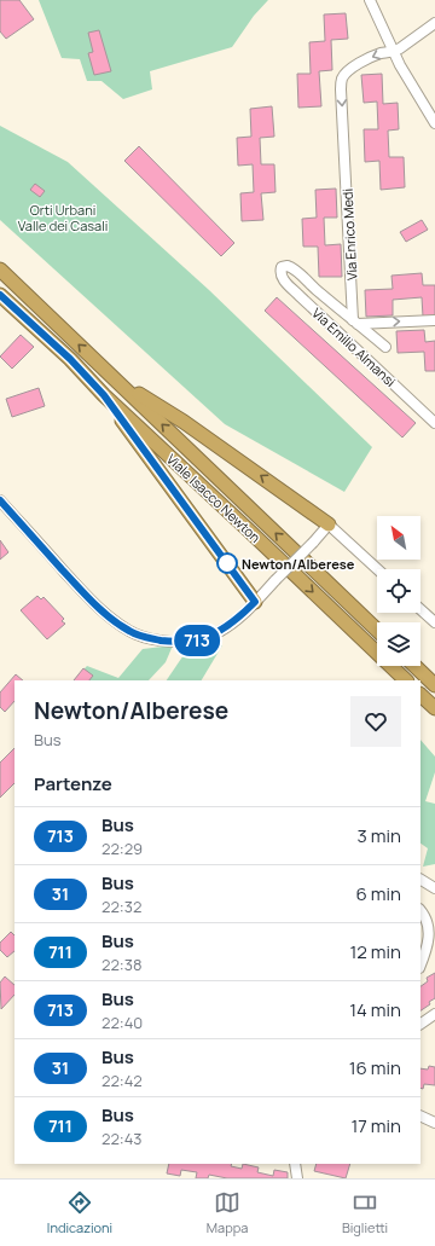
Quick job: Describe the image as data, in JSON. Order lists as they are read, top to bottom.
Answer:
{
  "streets": {
    "highway": ["Viale Isacco Newton"],
    "street": ["Via Enrico Medi", "Via Emilio Almansi"]
  },
  "crossings": [
    ["Via Enrico Medi", "Via Emilio Almansi"]
  ],
  "one_way": ["Via Enrico Medi"],
  "parks": ["Orti Urbani Valle dei Casali"],
  "places": ["Newton/Alberese"],
  "lines": ["bus line 713"],
  "north": "top left",
  "page": {
    "on_map": "713",
    "heading": [
      ["Newton/Alberese", "Bus"],
      "Partenze"
    ],
    "list": [
      {
        "mark": "713",
        "name": "Bus",
        "note": "22:29",
        "value": "3 min"
      },
      {
        "mark": "31",
        "name": "Bus",
        "note": "22:32",
        "value": "6 min"
      },
      {
        "mark": "711",
        "name": "Bus",
        "note": "22:38",
        "value": "12 min"
      },
      {
        "mark": "713",
        "name": "Bus",
        "note": "22:40",
        "value": "14 min"
      },
      {
        "mark": "31",
        "name": "Bus",
        "note": "22:42",
        "value": "16 min"
      },
      {
        "mark": "711",
        "name": "Bus",
        "note": "22:43",
        "value": "17 min"
      }
    ],
    "tabs": ["Indicazioni", "Mappa", "Biglietti"]
  }
}
